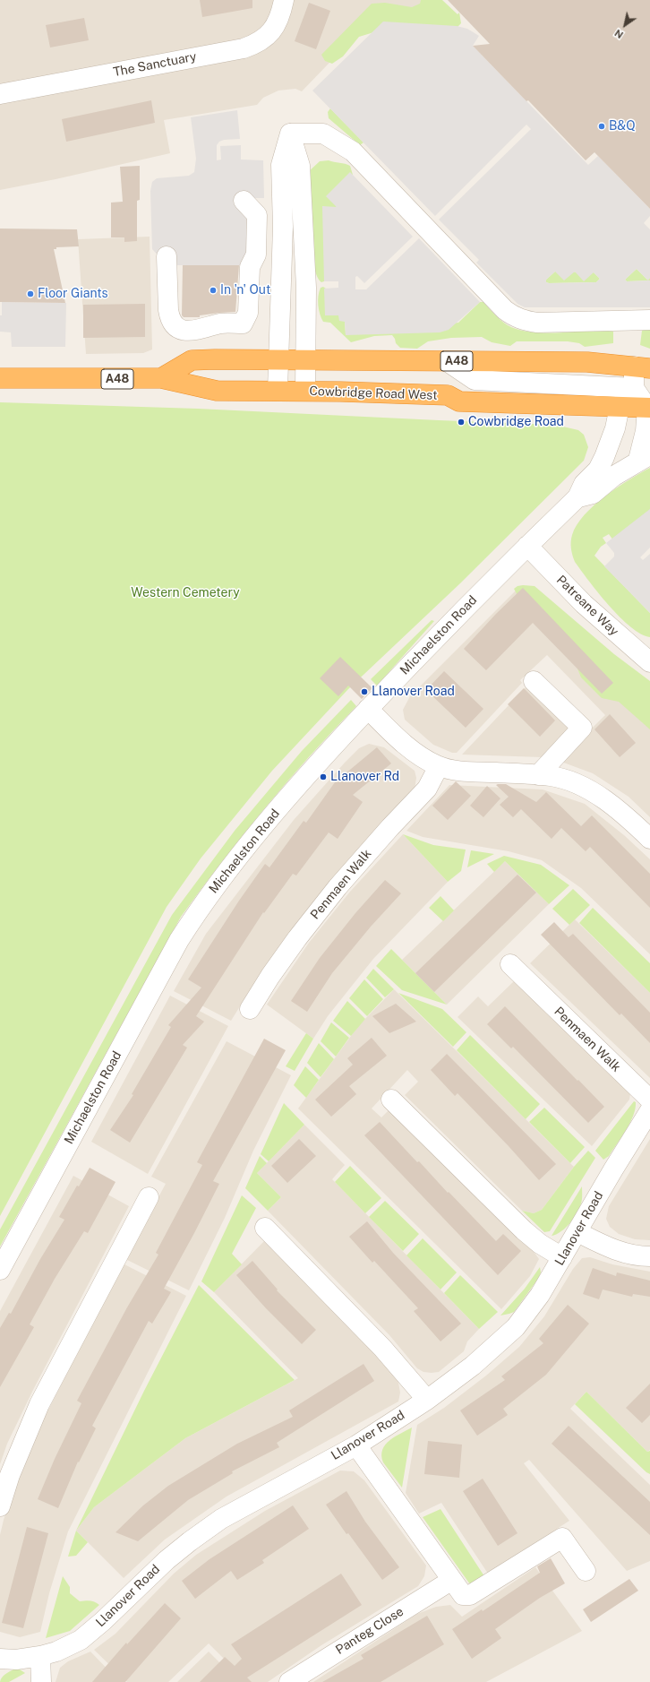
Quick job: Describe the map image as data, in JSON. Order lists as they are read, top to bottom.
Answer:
{
  "streets": {
    "highway": ["A48", "Cowbridge Road West"],
    "street": [
      "The Sanctuary",
      "Patreane Way",
      "Michaelston Road",
      "Penmaen Walk",
      "Llanover Road",
      "Panteg Close"
    ]
  },
  "crossings": [
    ["A48", "Cowbridge Road West"],
    ["Cowbridge Road West", "Michaelston Road"],
    ["Patreane Way", "Michaelston Road"]
  ],
  "parks": ["Western Cemetery"],
  "places": [
    "B&Q",
    "In 'n' Out",
    "Floor Giants",
    "Cowbridge Road",
    "Llanover Road",
    "Llanover Rd"
  ],
  "north": "bottom left"
}
